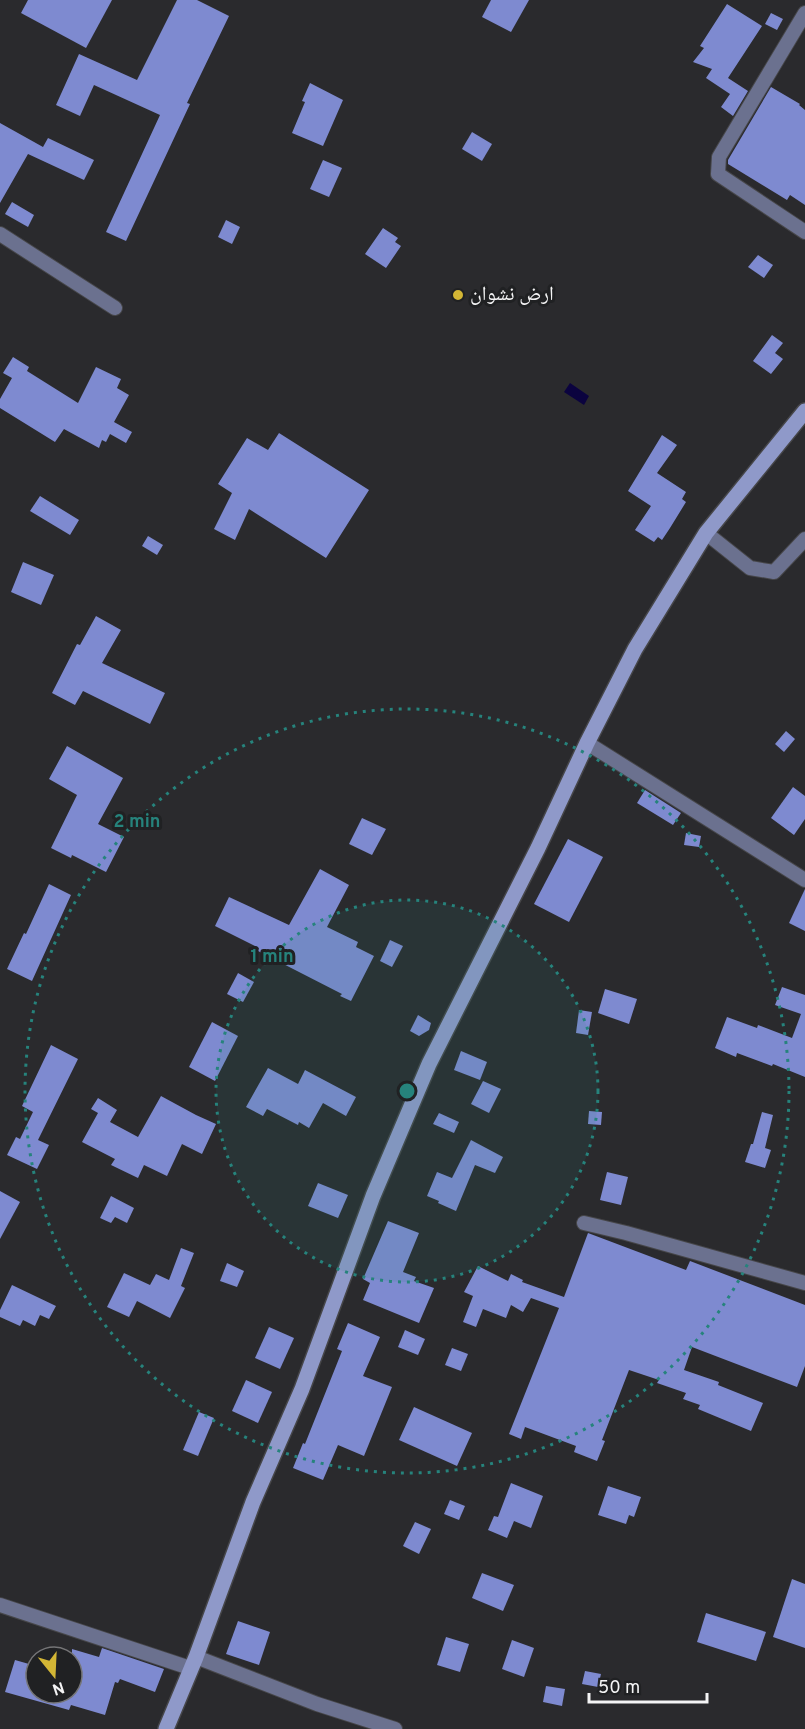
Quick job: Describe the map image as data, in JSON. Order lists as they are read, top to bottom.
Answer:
{
  "places": ["ارض نشوان"],
  "scale_bar": "50 m",
  "north": "bottom",
  "rings": ["2 min", "1 min"]
}
